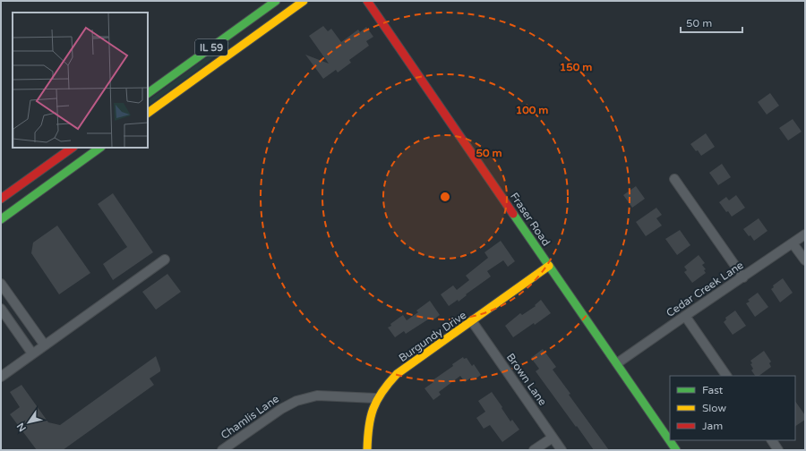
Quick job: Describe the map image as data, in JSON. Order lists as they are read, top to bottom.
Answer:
{
  "streets": {
    "street": [
      "IL 59",
      "Fraser Road",
      "Cedar Creek Lane",
      "Burgundy Drive",
      "Brown Lane",
      "Chamlis Lane"
    ]
  },
  "crossings": [
    ["Fraser Road", "Cedar Creek Lane"],
    ["Fraser Road", "Burgundy Drive"],
    ["Burgundy Drive", "Brown Lane"],
    ["Burgundy Drive", "Chamlis Lane"]
  ],
  "legend": ["Fast", "Slow", "Jam"],
  "scale_bar": "50 m",
  "north": "bottom left",
  "rings": ["150 m", "100 m", "50 m"]
}
